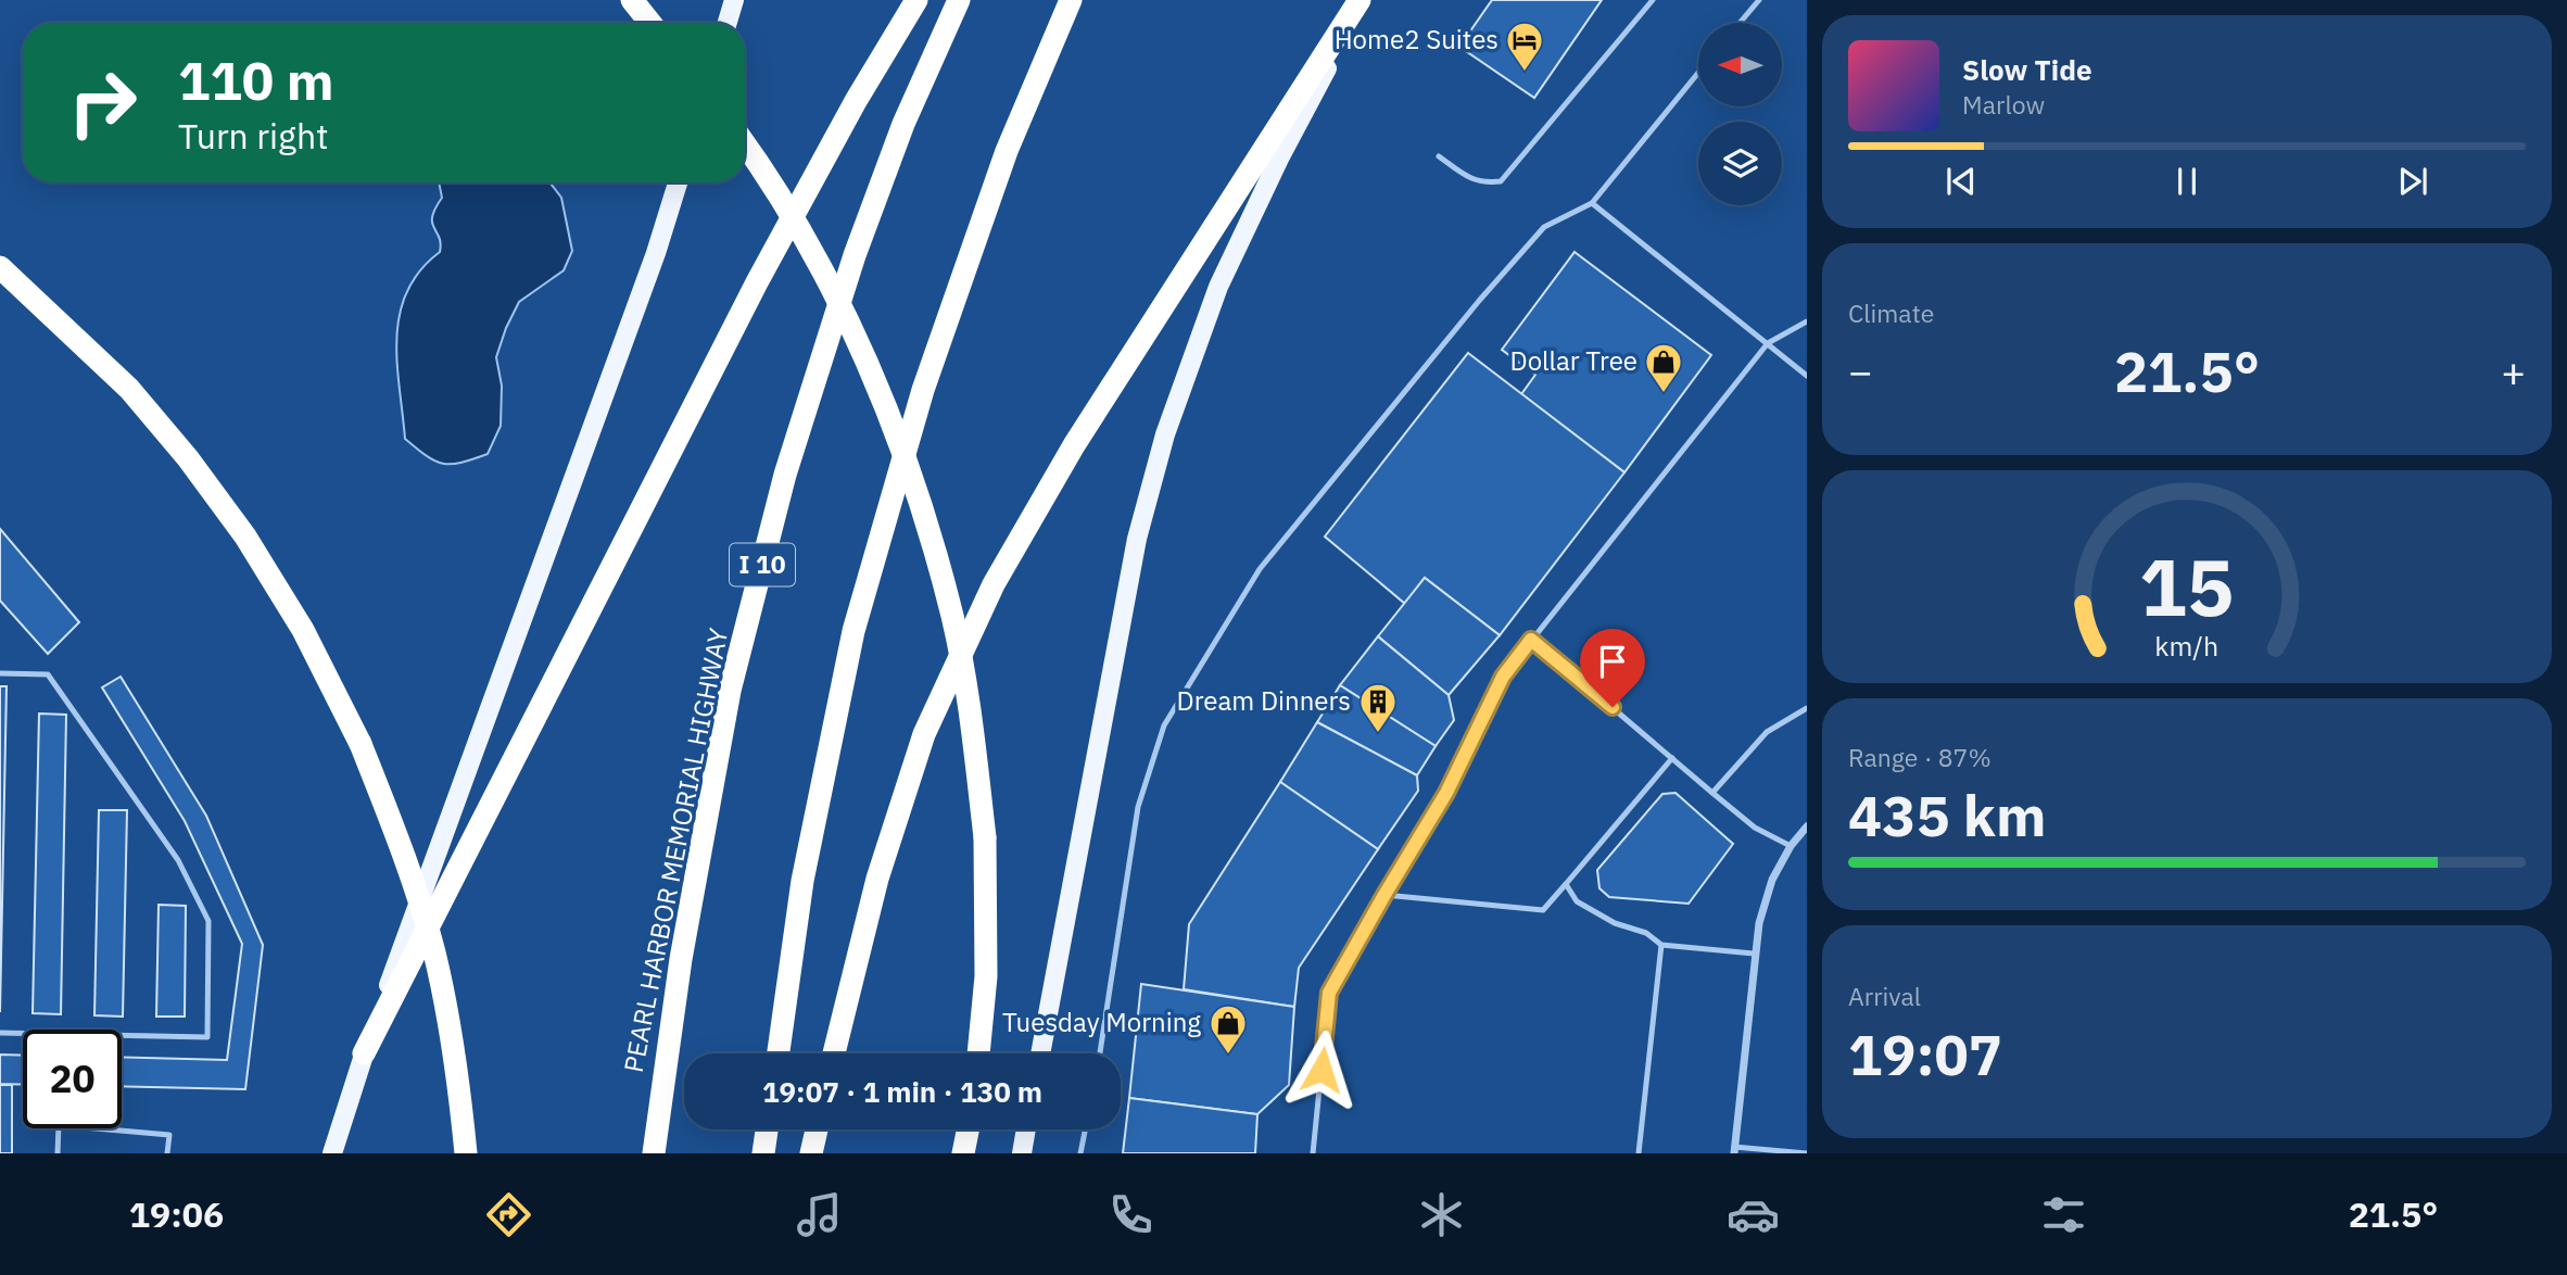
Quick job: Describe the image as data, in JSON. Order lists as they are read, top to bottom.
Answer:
{
  "streets": {
    "highway": ["I 10", "PEARL HARBOR MEMORIAL HIGHWAY"]
  },
  "places": {
    "hotel": ["Home2 Suites"],
    "shop": ["Dollar Tree", "Tuesday Morning"],
    "building": ["Dream Dinners"]
  },
  "north": "left",
  "page": {
    "turn": ["110 m", "Turn right"],
    "song": ["Slow Tide", "Marlow"],
    "tile": [
      "Climate",
      ["Range · 87%", "435 km"],
      ["Arrival", "19:07"]
    ],
    "heat": ["−", "21.5°", "+"],
    "limit": "20",
    "trip": "19:07 · 1 min · 130 m",
    "tabs": ["19:06", "21.5°"],
    "gauge": ["15", "km/h"]
  }
}
